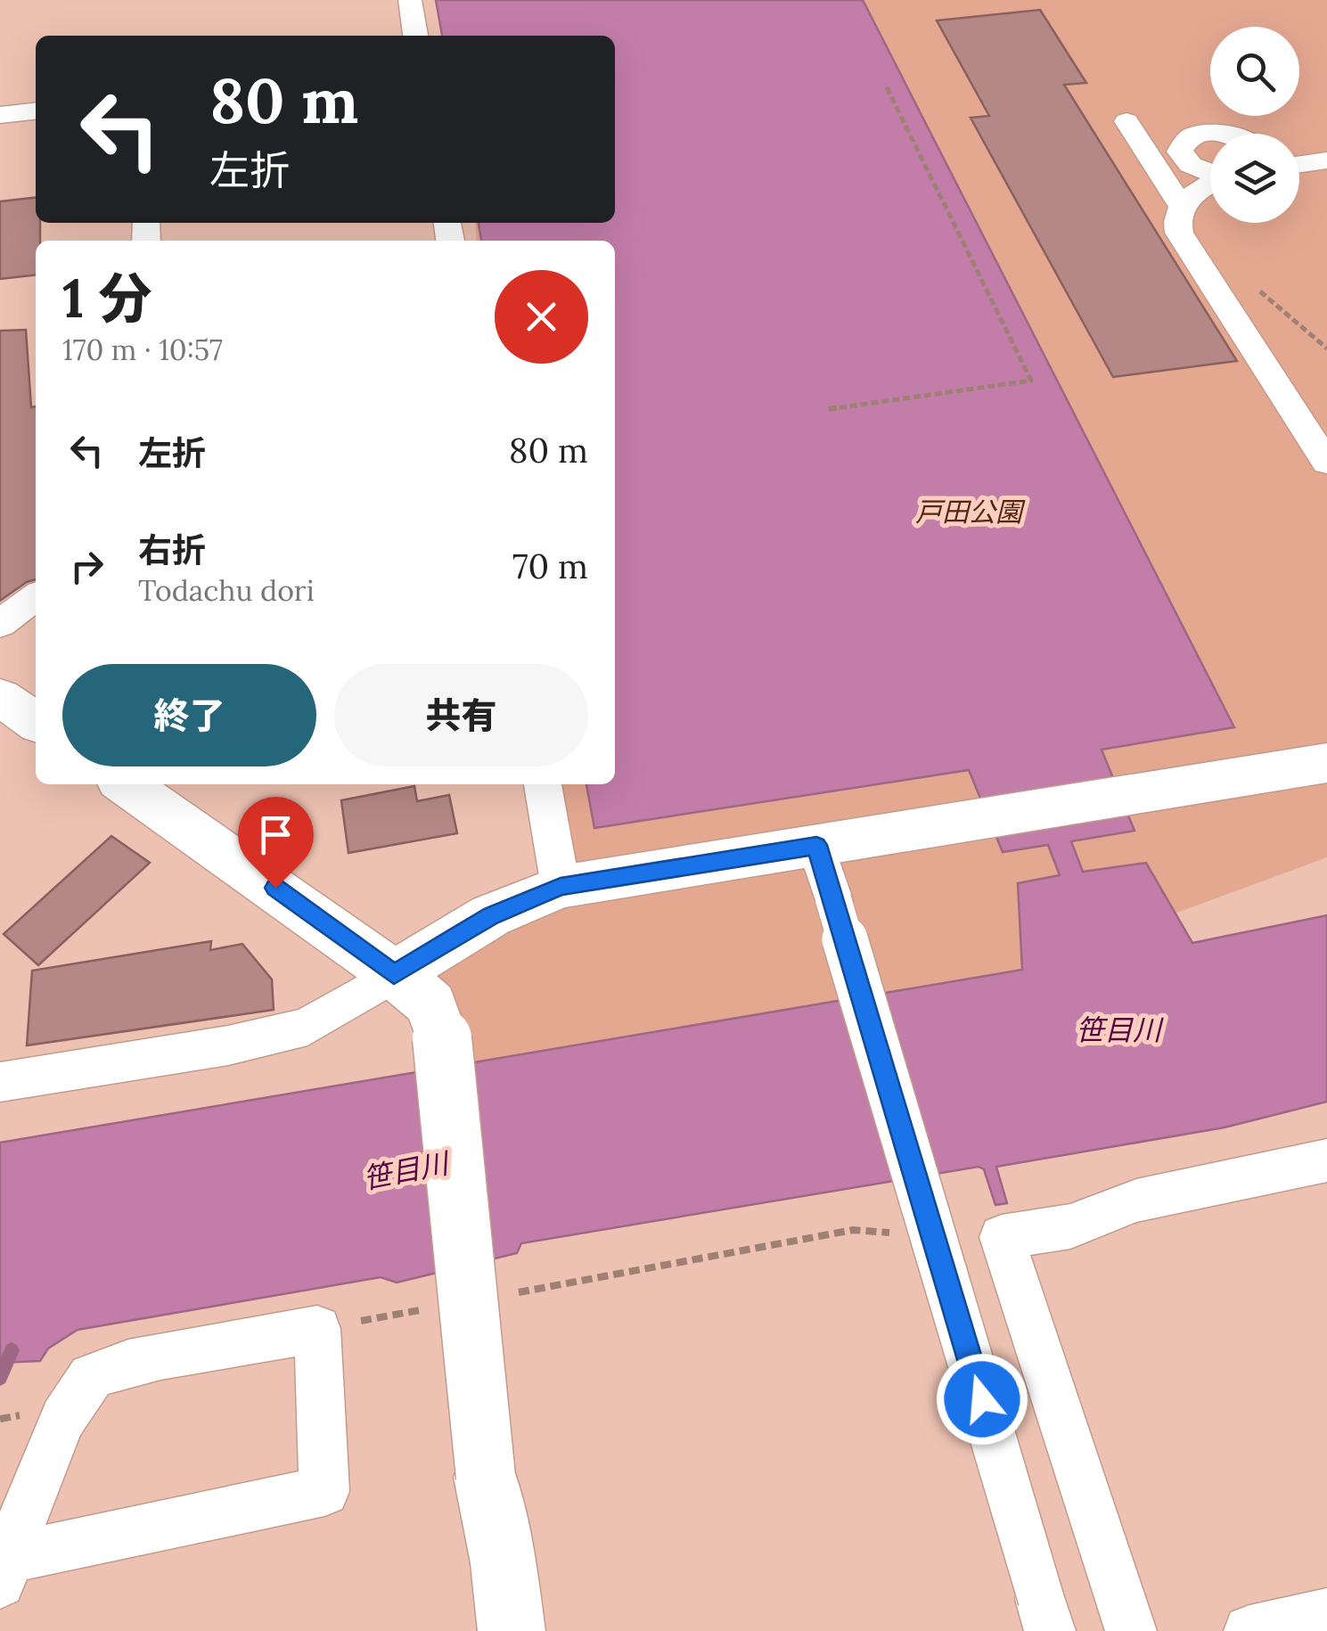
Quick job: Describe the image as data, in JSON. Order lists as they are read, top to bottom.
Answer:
{
  "water": ["笹目川"],
  "parks": ["戸田公園"],
  "page": {
    "turn": ["80 m", "左折"],
    "heading": ["1 分", "170 m · 10:57"],
    "list": [
      {
        "name": "左折",
        "value": "80 m"
      },
      {
        "name": "右折",
        "note": "Todachu dori",
        "value": "70 m"
      }
    ],
    "buttons": ["終了", "共有"]
  }
}
